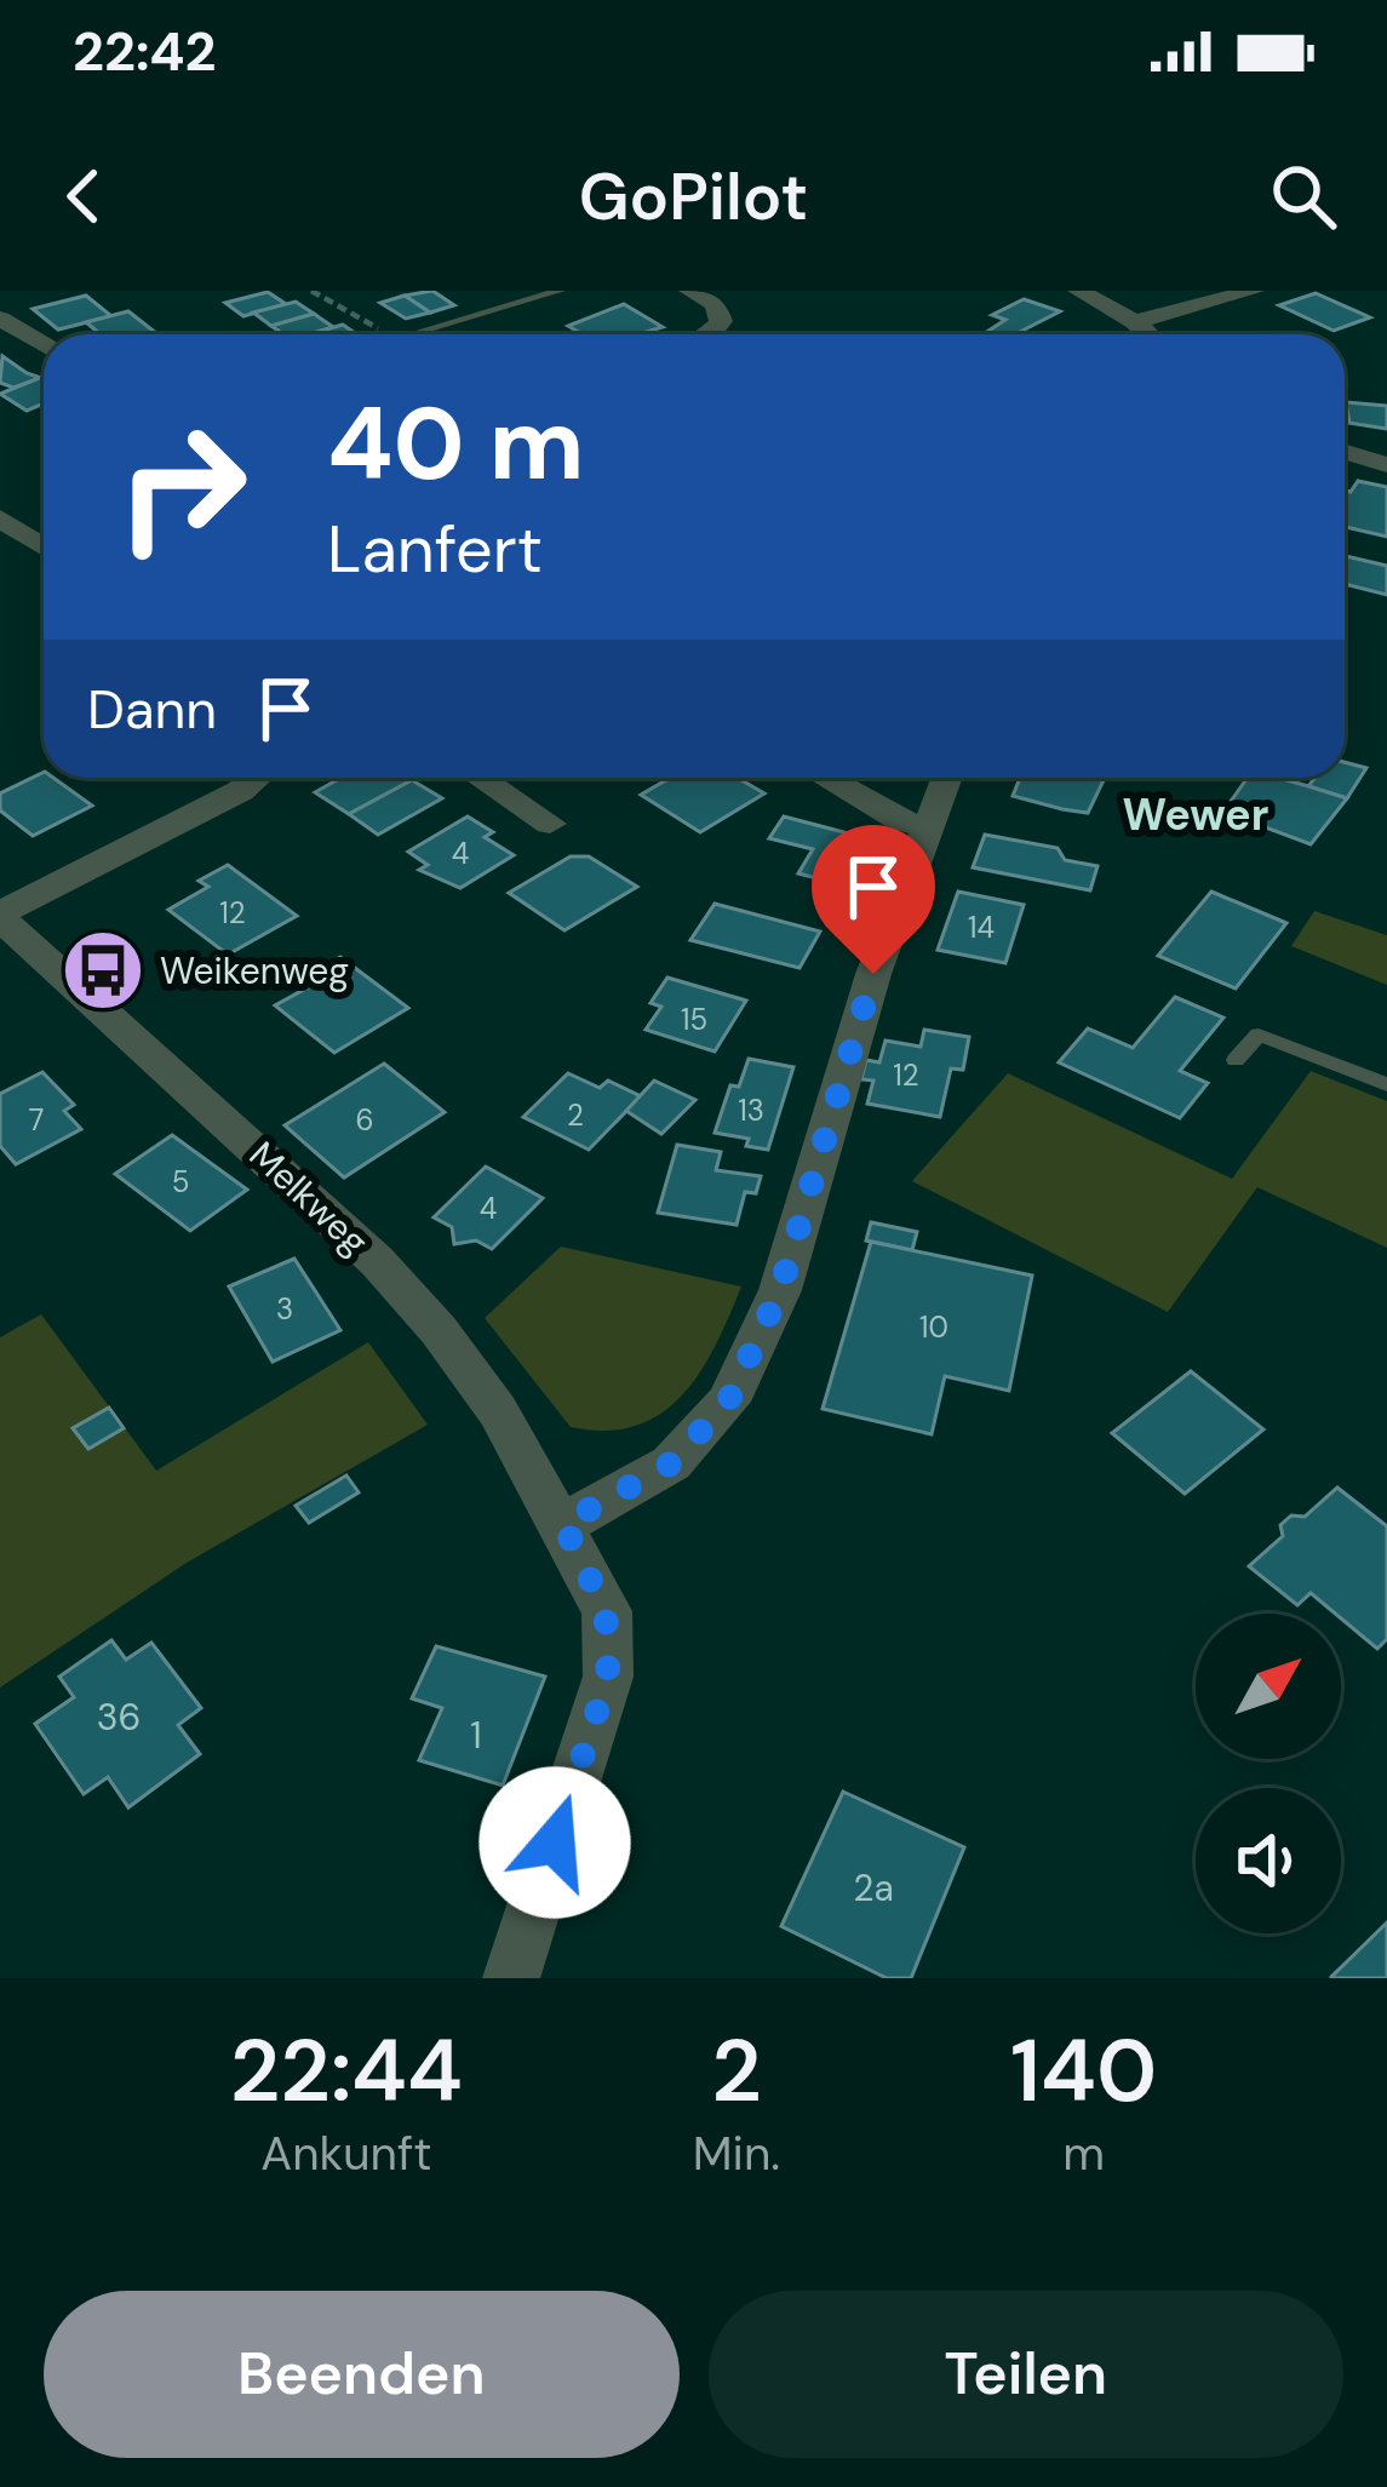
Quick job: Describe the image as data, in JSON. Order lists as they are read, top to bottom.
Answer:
{
  "streets": {
    "street": ["Melkweg"]
  },
  "districts": ["Wewer"],
  "places": {
    "bus stop": ["Weikenweg"]
  },
  "house_numbers": [
    "4",
    "12",
    "14",
    "15",
    "12",
    "13",
    "2",
    "7",
    "6",
    "5",
    "4",
    "3",
    "10",
    "36",
    "1",
    "2a"
  ],
  "north": "top right",
  "page": {
    "status": "22:42",
    "header": "GoPilot",
    "turn": ["40 m", "Lanfert"],
    "then": "Dann",
    "eta": [
      "22:44",
      "Ankunft",
      "2",
      "Min.",
      "140",
      "m"
    ],
    "buttons": ["Beenden", "Teilen"]
  }
}
